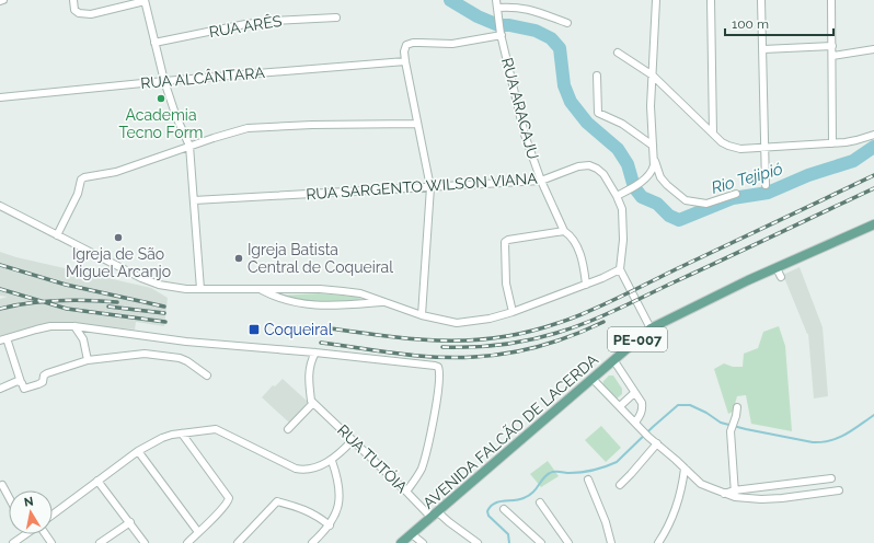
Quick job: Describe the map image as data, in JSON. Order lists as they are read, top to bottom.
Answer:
{
  "streets": {
    "main road": ["PE-007", "AVENIDA FALCÃO DE LACERDA"],
    "street": [
      "RUA ARÊS",
      "RUA ALCÂNTARA",
      "RUA ARACAJU",
      "RUA SARGENTO WILSON VIANA",
      "RUA TUTÓIA"
    ]
  },
  "crossings": [
    ["RUA ARACAJU", "RUA SARGENTO WILSON VIANA"],
    ["AVENIDA FALCÃO DE LACERDA", "RUA TUTÓIA"]
  ],
  "water": ["Rio Tejipió"],
  "places": {
    "other": ["Academia Tecno Form", "Igreja de São Miguel Arcanjo", "Igreja Batista Central de Coqueiral"],
    "transit": ["Coqueiral"]
  },
  "scale_bar": "100 m",
  "north": "top"
}
